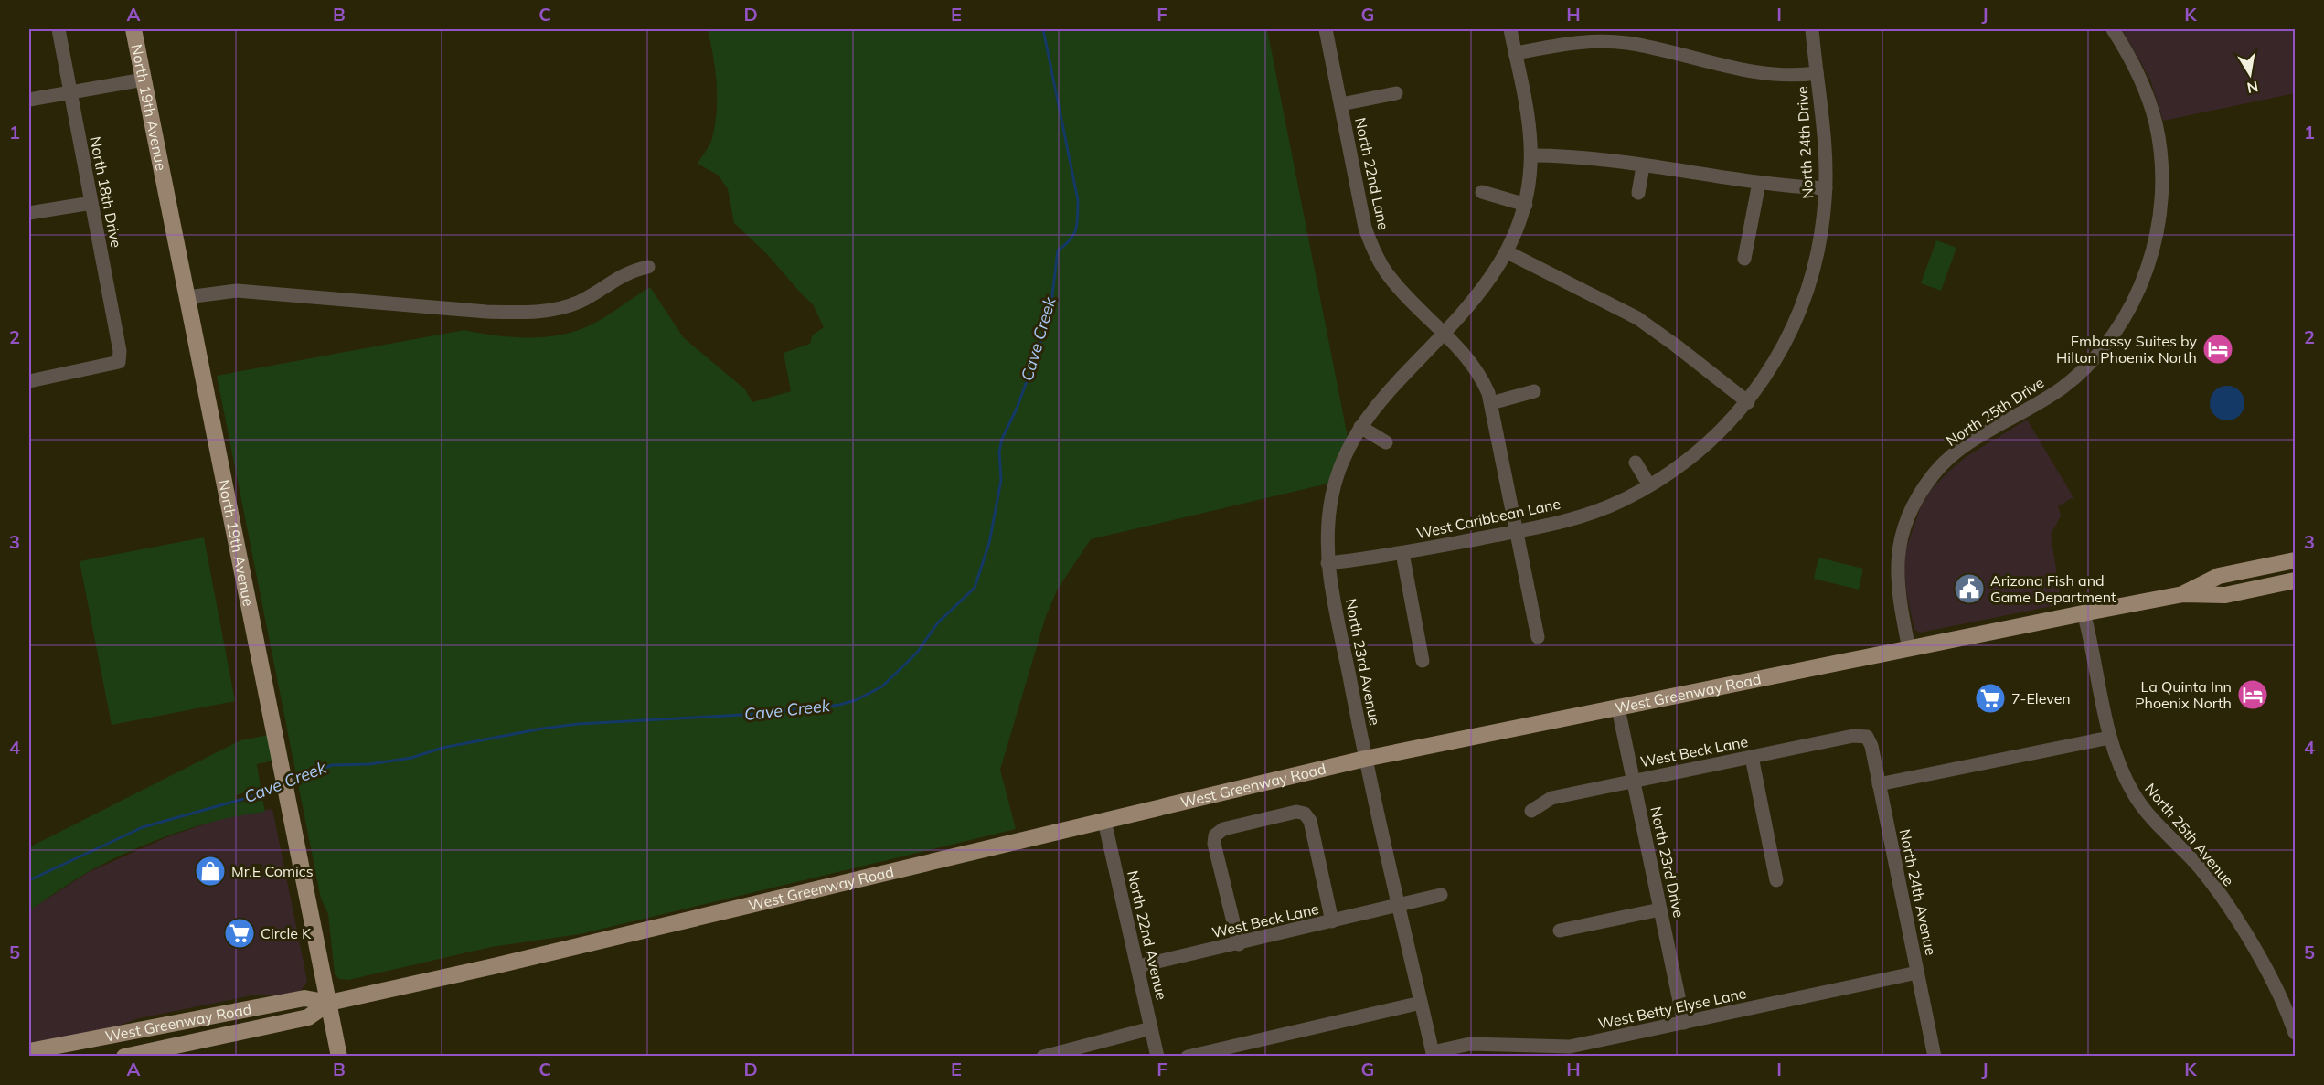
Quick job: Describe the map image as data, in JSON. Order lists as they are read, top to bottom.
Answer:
{
  "streets": {
    "main road": ["North 19th Avenue", "West Greenway Road"],
    "street": [
      "North 24th Drive",
      "North 22nd Lane",
      "North 18th Drive",
      "North 25th Drive",
      "West Caribbean Lane",
      "North 23rd Avenue",
      "West Beck Lane",
      "North 25th Avenue",
      "North 23rd Drive",
      "North 24th Avenue",
      "North 22nd Avenue",
      "West Betty Elyse Lane"
    ]
  },
  "crossings": [
    ["North 19th Avenue", "West Greenway Road"],
    ["North 24th Drive", "West Caribbean Lane"],
    ["North 22nd Lane", "West Caribbean Lane"],
    ["North 22nd Lane", "North 23rd Avenue"],
    ["North 25th Drive", "West Greenway Road"],
    ["West Caribbean Lane", "North 23rd Avenue"],
    ["North 23rd Avenue", "West Greenway Road"],
    ["North 23rd Avenue", "West Beck Lane"],
    ["North 23rd Avenue", "West Betty Elyse Lane"],
    ["West Greenway Road", "North 25th Avenue"],
    ["West Greenway Road", "North 23rd Drive"],
    ["West Greenway Road", "North 22nd Avenue"],
    ["West Beck Lane", "North 23rd Drive"],
    ["West Beck Lane", "North 24th Avenue"],
    ["West Beck Lane", "North 22nd Avenue"],
    ["North 23rd Drive", "West Betty Elyse Lane"],
    ["North 24th Avenue", "West Betty Elyse Lane"]
  ],
  "water": ["Cave Creek"],
  "places": {
    "hotel": ["Embassy Suites by Hilton Phoenix North", "La Quinta Inn Phoenix North"],
    "public building": ["Arizona Fish and Game Department"],
    "supermarket": ["7-Eleven", "Circle K"],
    "shop": ["Mr.E Comics"]
  },
  "north": "bottom",
  "grid": {
    "columns": [
      "A",
      "B",
      "C",
      "D",
      "E",
      "F",
      "G",
      "H",
      "I",
      "J",
      "K"
    ],
    "rows": [
      "1",
      "2",
      "3",
      "4",
      "5"
    ]
  }
}
